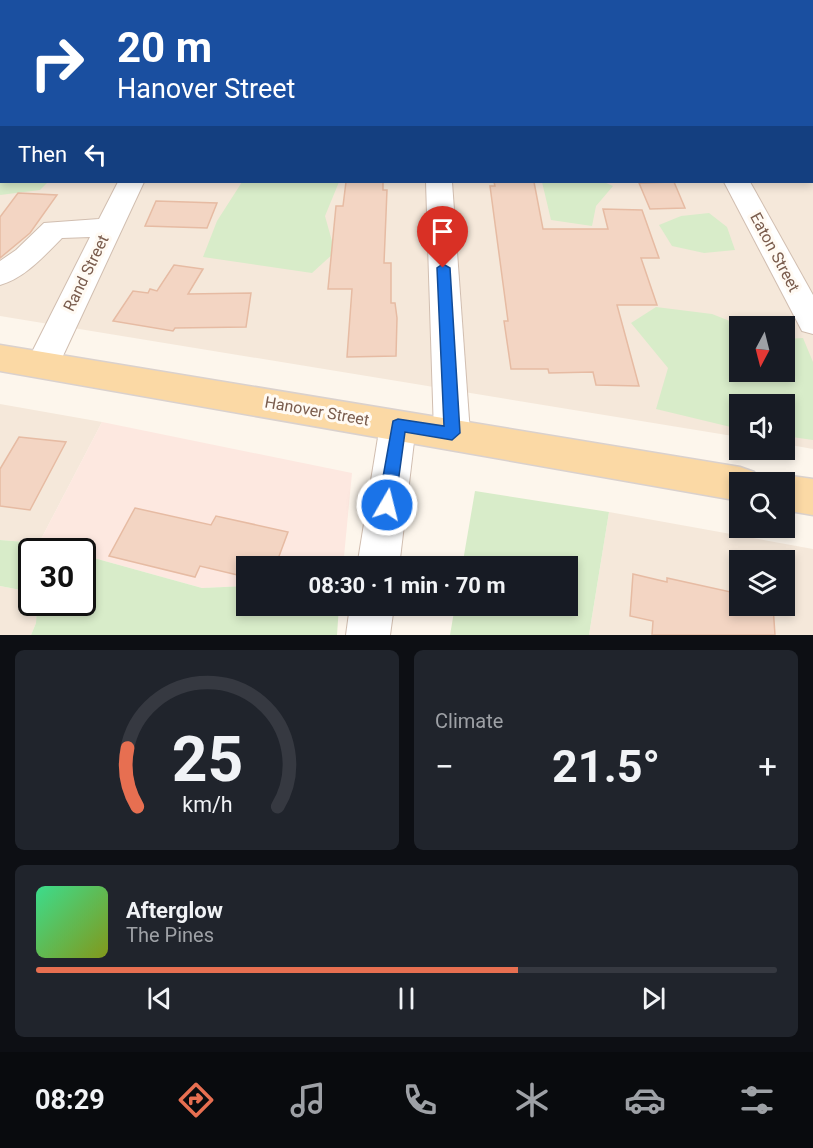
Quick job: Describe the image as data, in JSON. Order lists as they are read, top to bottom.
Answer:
{
  "streets": {
    "main road": ["Hanover Street"],
    "street": ["Eaton Street", "Rand Street"]
  },
  "crossings": [
    ["Rand Street", "Hanover Street"]
  ],
  "north": "bottom",
  "page": {
    "turn": ["20 m", "Hanover Street"],
    "then": "Then",
    "limit": "30",
    "trip": "08:30 · 1 min · 70 m",
    "tile": "Climate",
    "heat": ["−", "21.5°", "+"],
    "song": ["Afterglow", "The Pines"],
    "tabs": "08:29",
    "gauge": ["25", "km/h"]
  }
}
